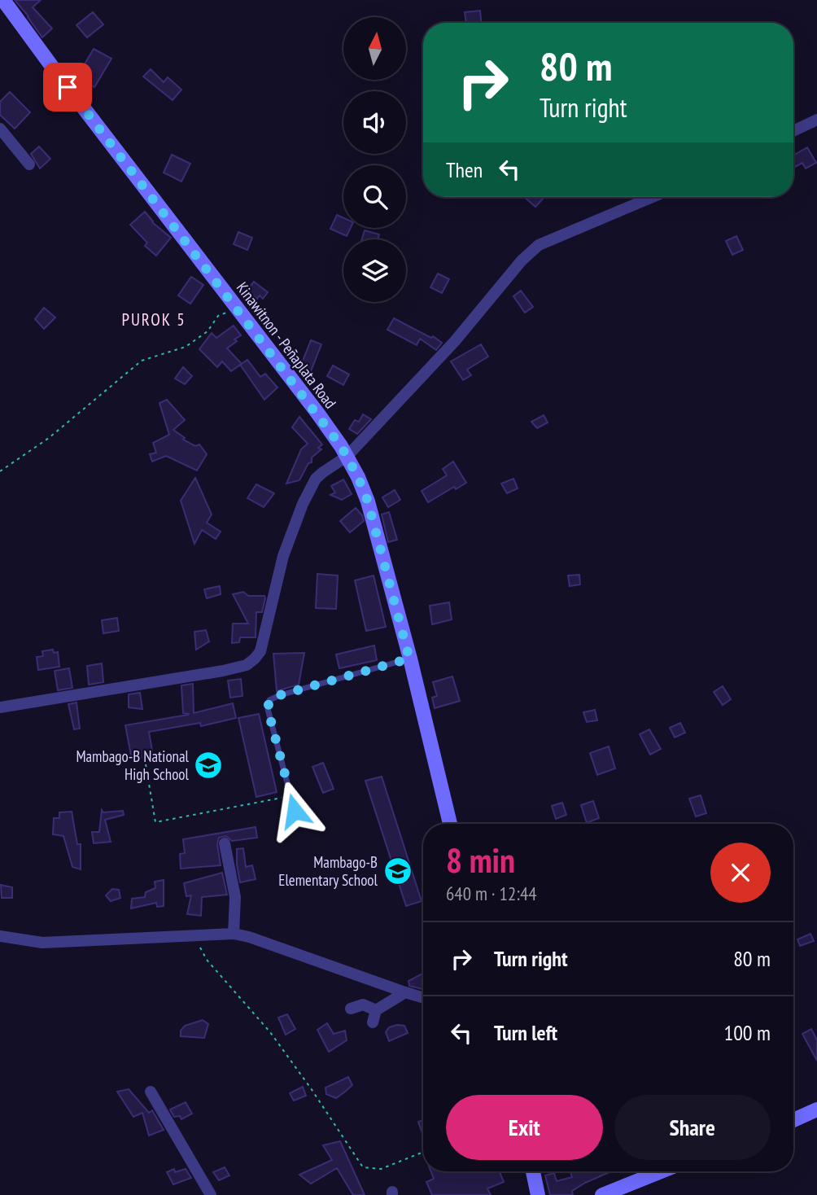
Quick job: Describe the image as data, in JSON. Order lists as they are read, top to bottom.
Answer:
{
  "streets": {
    "street": ["Kinawitnon - Peñaplata Road"]
  },
  "districts": ["PUROK 5"],
  "places": {
    "school or university": ["Mambago-B National High School", "Mambago-B Elementary School"]
  },
  "north": "top",
  "page": {
    "turn": ["80 m", "Turn right"],
    "then": "Then",
    "heading": ["8 min", "640 m · 12:44"],
    "list": [
      {
        "name": "Turn right",
        "value": "80 m"
      },
      {
        "name": "Turn left",
        "value": "100 m"
      }
    ],
    "buttons": ["Exit", "Share"]
  }
}
